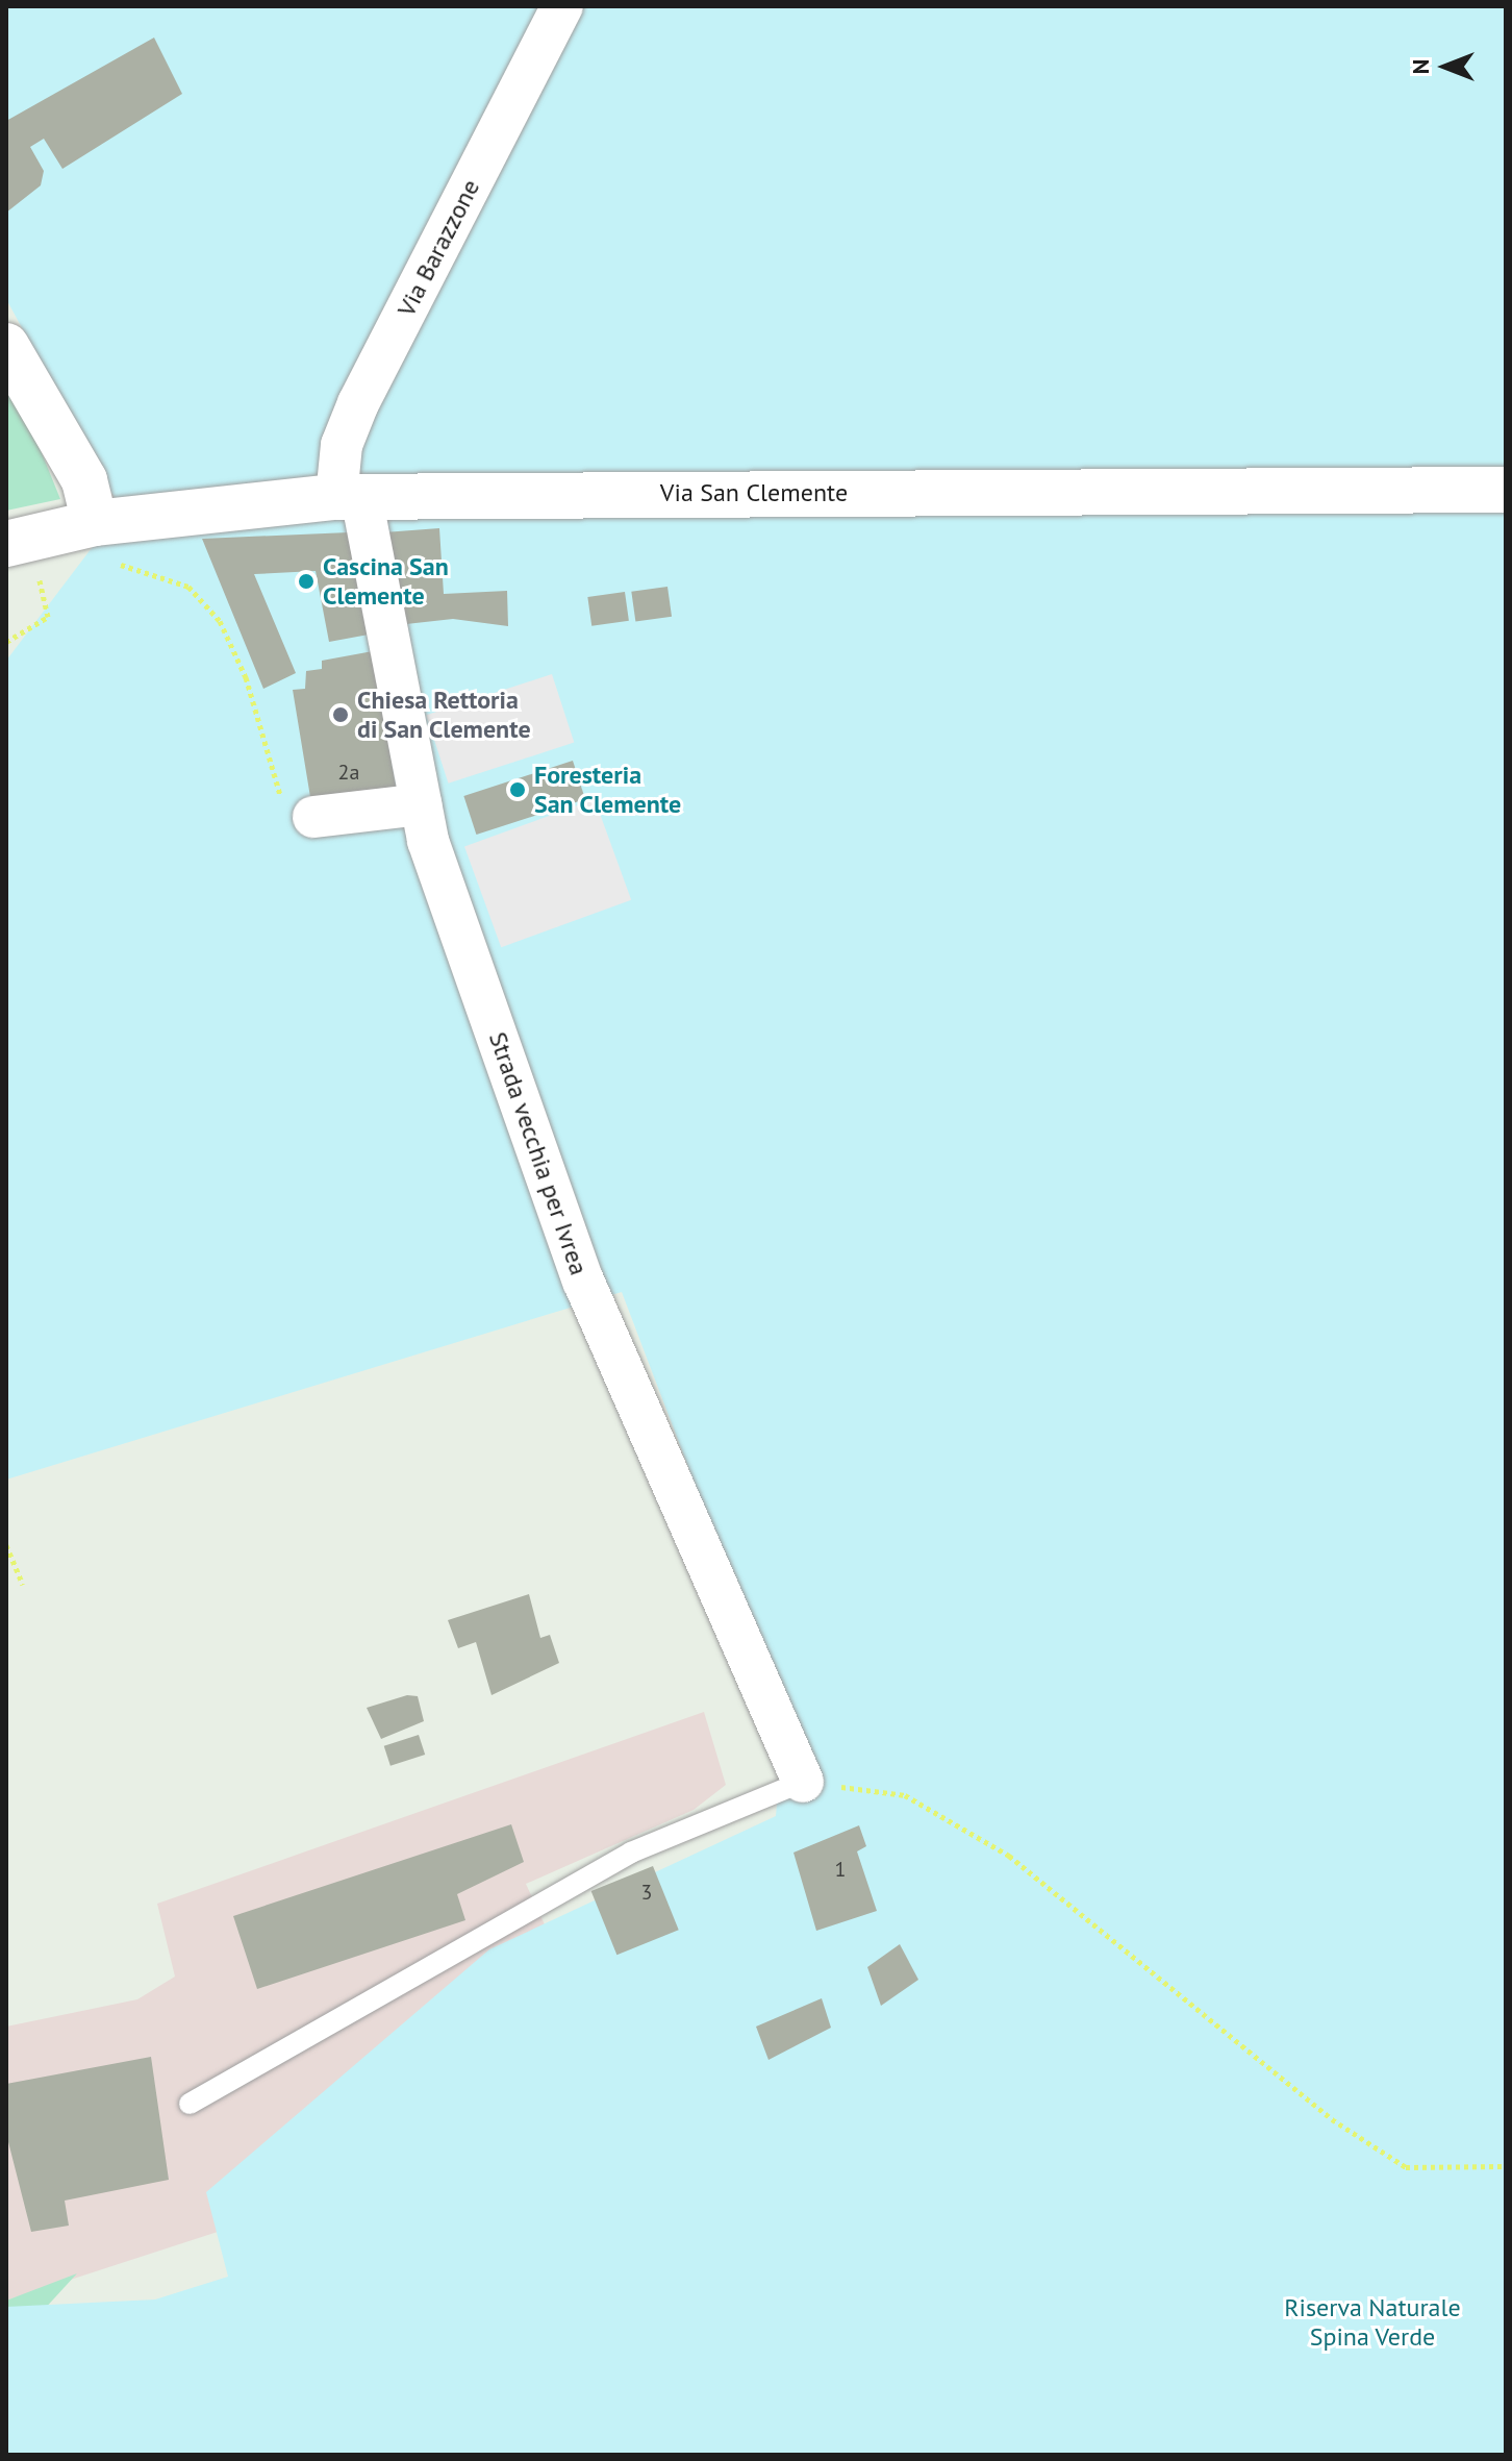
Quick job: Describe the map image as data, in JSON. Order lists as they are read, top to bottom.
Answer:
{
  "streets": {
    "street": ["Via Barazzone", "Via San Clemente", "Strada vecchia per Ivrea"]
  },
  "crossings": [
    ["Via Barazzone", "Via San Clemente"],
    ["Via Barazzone", "Strada vecchia per Ivrea"],
    ["Via San Clemente", "Strada vecchia per Ivrea"]
  ],
  "parks": ["Riserva Naturale Spina Verde"],
  "places": ["Cascina San Clemente", "Chiesa Rettoria di San Clemente", "Foresteria San Clemente"],
  "house_numbers": ["2a", "1", "3"],
  "north": "left"
}
